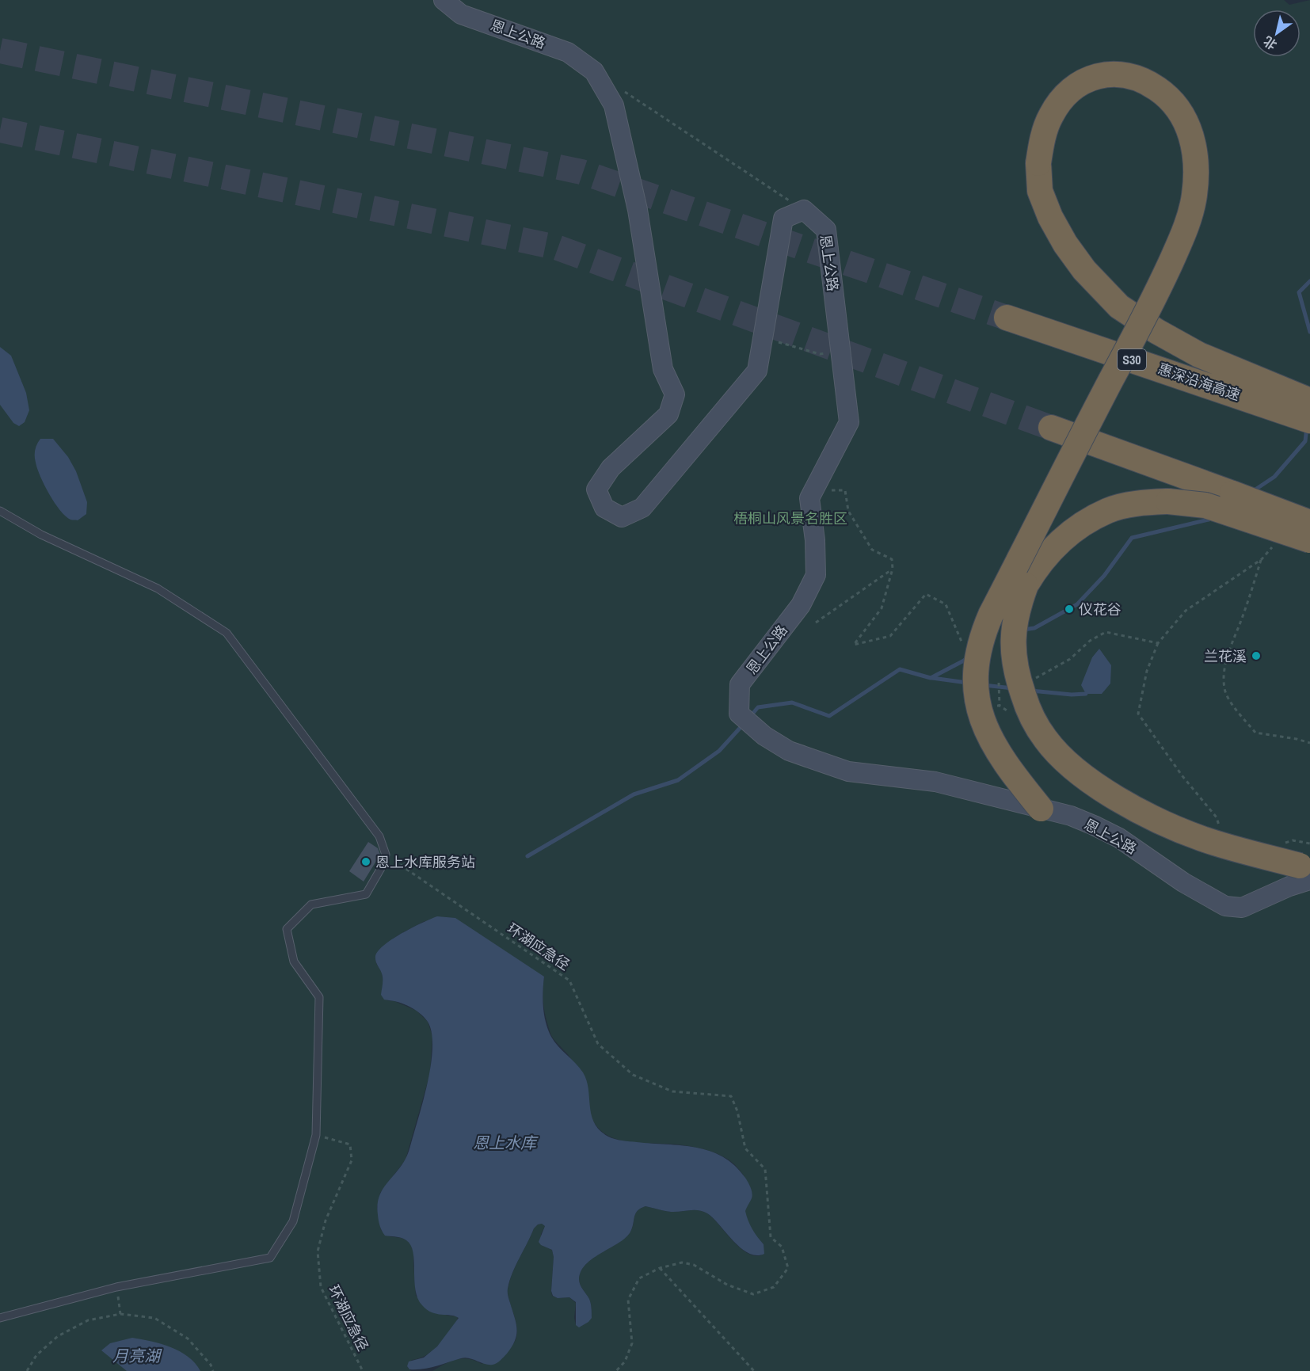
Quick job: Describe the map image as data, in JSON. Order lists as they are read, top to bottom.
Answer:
{
  "streets": {
    "highway": ["S30", "惠深沿海高速"],
    "street": ["恩上公路"],
    "path": ["环湖应急径"]
  },
  "water": ["恩上水库", "月亮湖"],
  "parks": ["梧桐山风景名胜区"],
  "places": ["仪花谷", "兰花溪", "恩上水库服务站"],
  "north": "bottom left"
}
